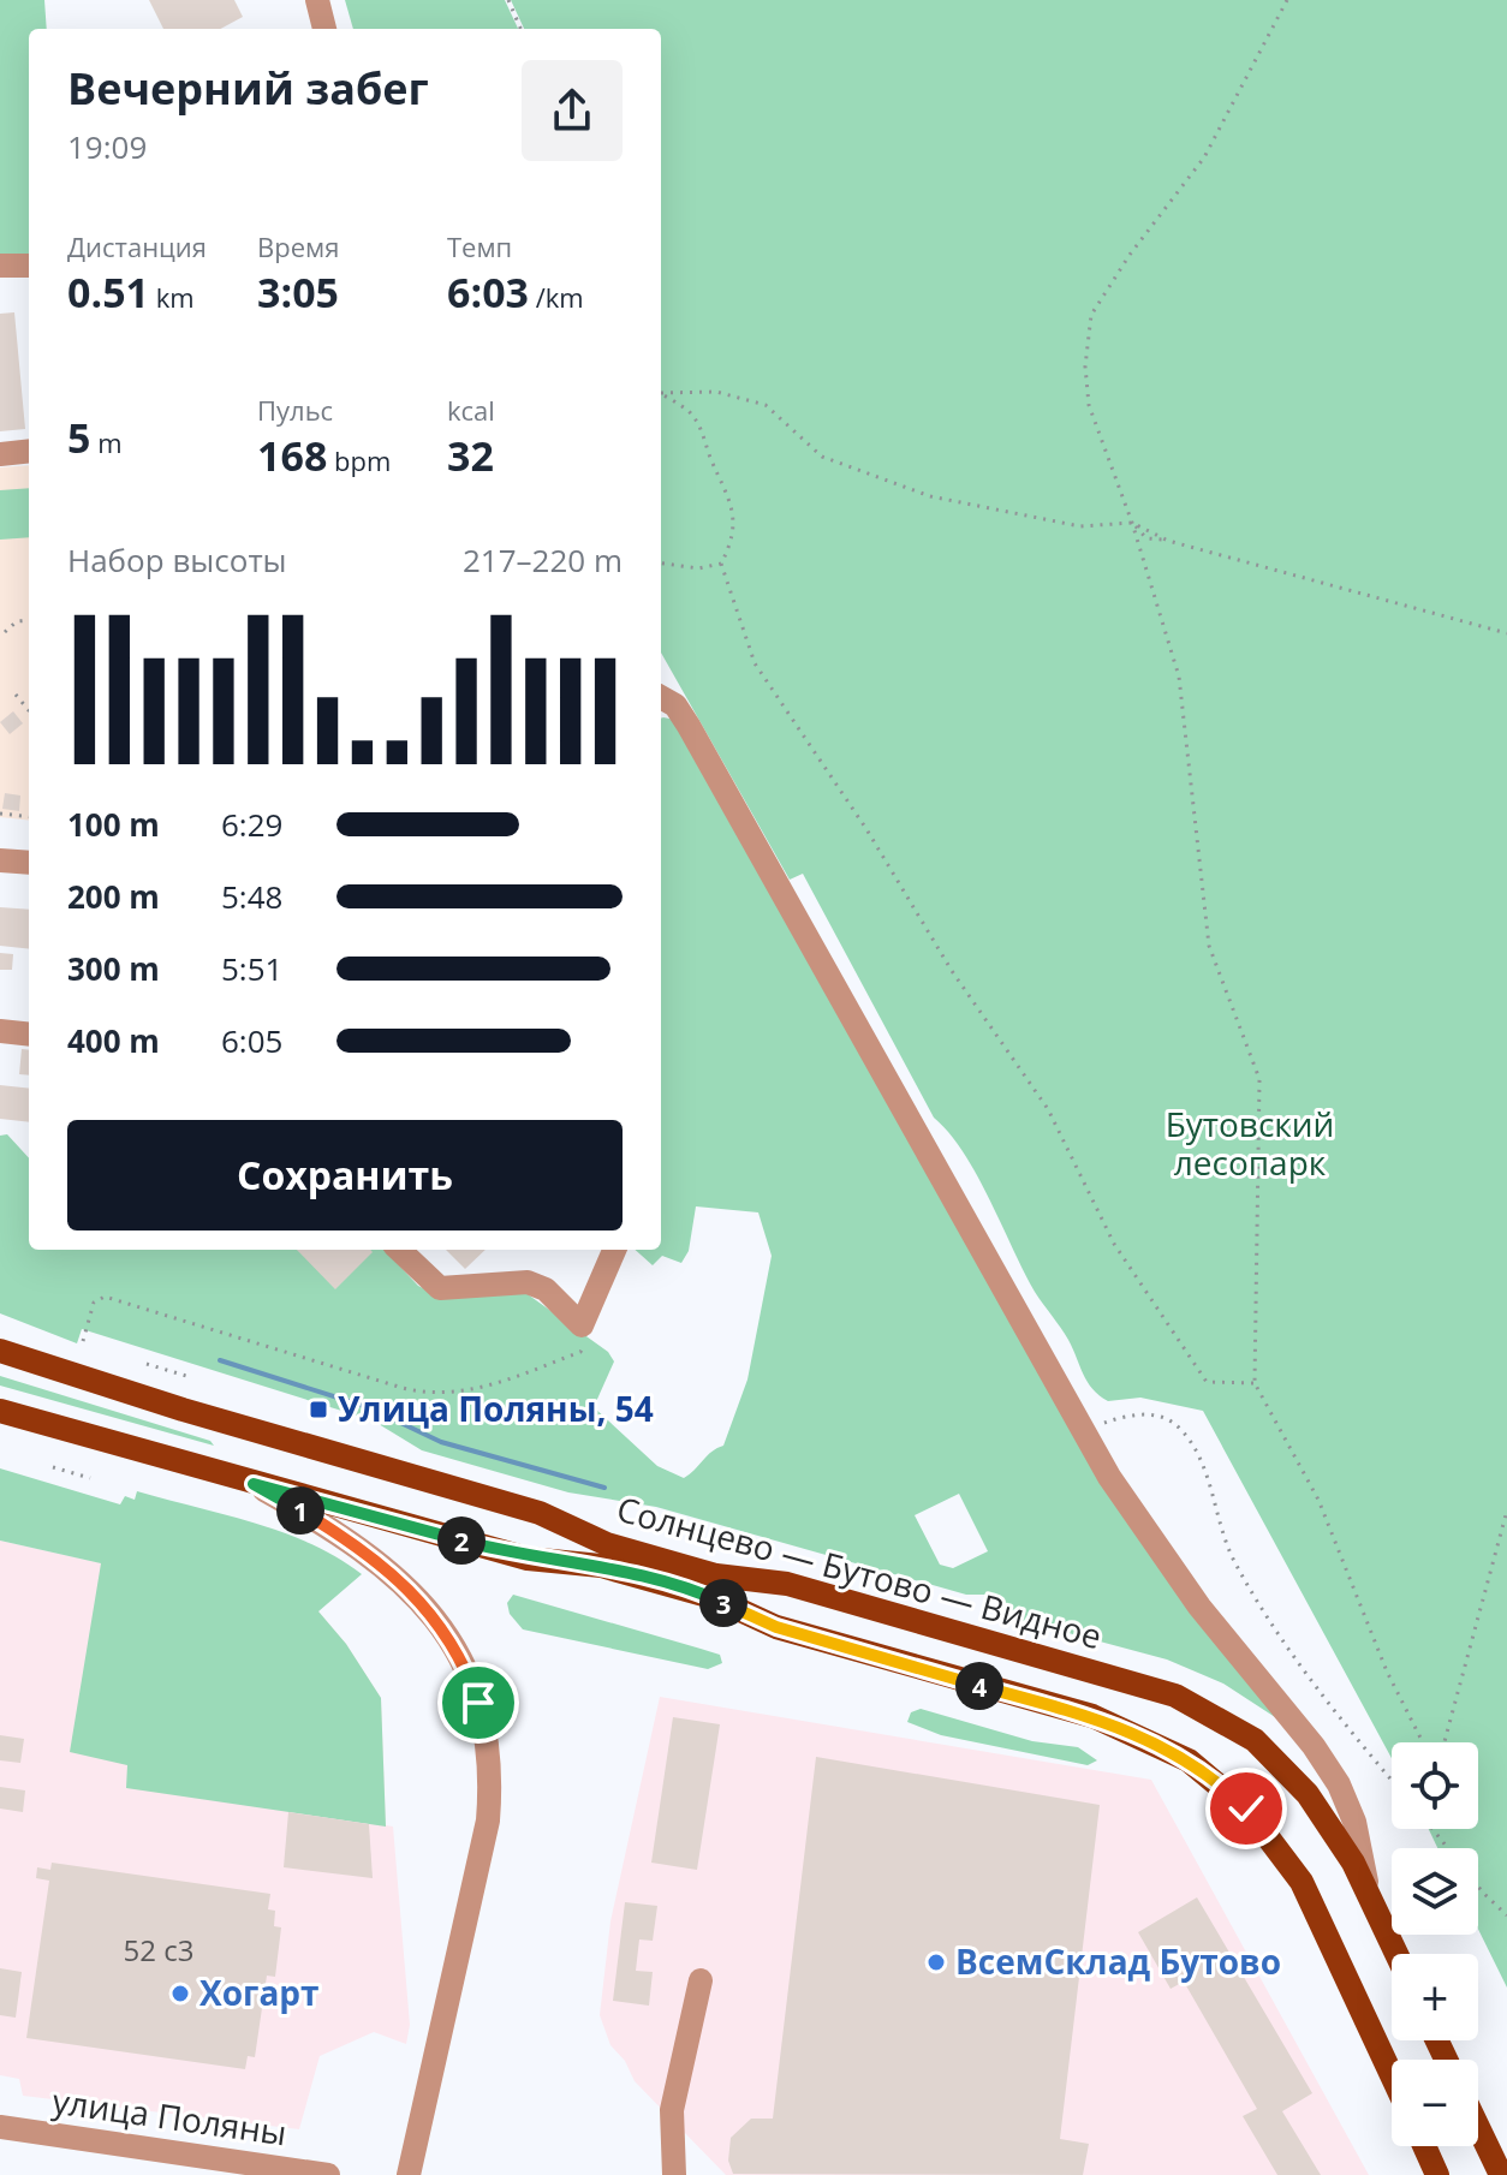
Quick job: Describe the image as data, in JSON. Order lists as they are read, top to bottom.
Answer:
{
  "streets": {
    "main road": ["Солнцево — Бутово — Видное"],
    "street": ["улица Поляны"]
  },
  "parks": ["Бутовский лесопарк"],
  "places": {
    "transit": ["Улица Поляны, 54"],
    "other": ["ВсемСклад Бутово", "Хогарт"]
  },
  "house_numbers": ["52 с3"],
  "page": {
    "heading": ["Вечерний забег", "19:09"],
    "stats": [
      ["Дистанция", "0.51 km"],
      ["Время", "3:05"],
      ["Темп", "6:03 /km"],
      ["5 m"],
      ["Пульс", "168 bpm"],
      ["kcal", "32"]
    ],
    "chart": ["Набор высоты", "217–220 m"],
    "list": [
      {
        "name": "100 m",
        "note": "6:29"
      },
      {
        "name": "200 m",
        "note": "5:48"
      },
      {
        "name": "300 m",
        "note": "5:51"
      },
      {
        "name": "400 m",
        "note": "6:05"
      }
    ],
    "buttons": "Сохранить",
    "pins": [
      "1",
      "2",
      "3",
      "4"
    ],
    "map_buttons": ["+", "−"]
  }
}
